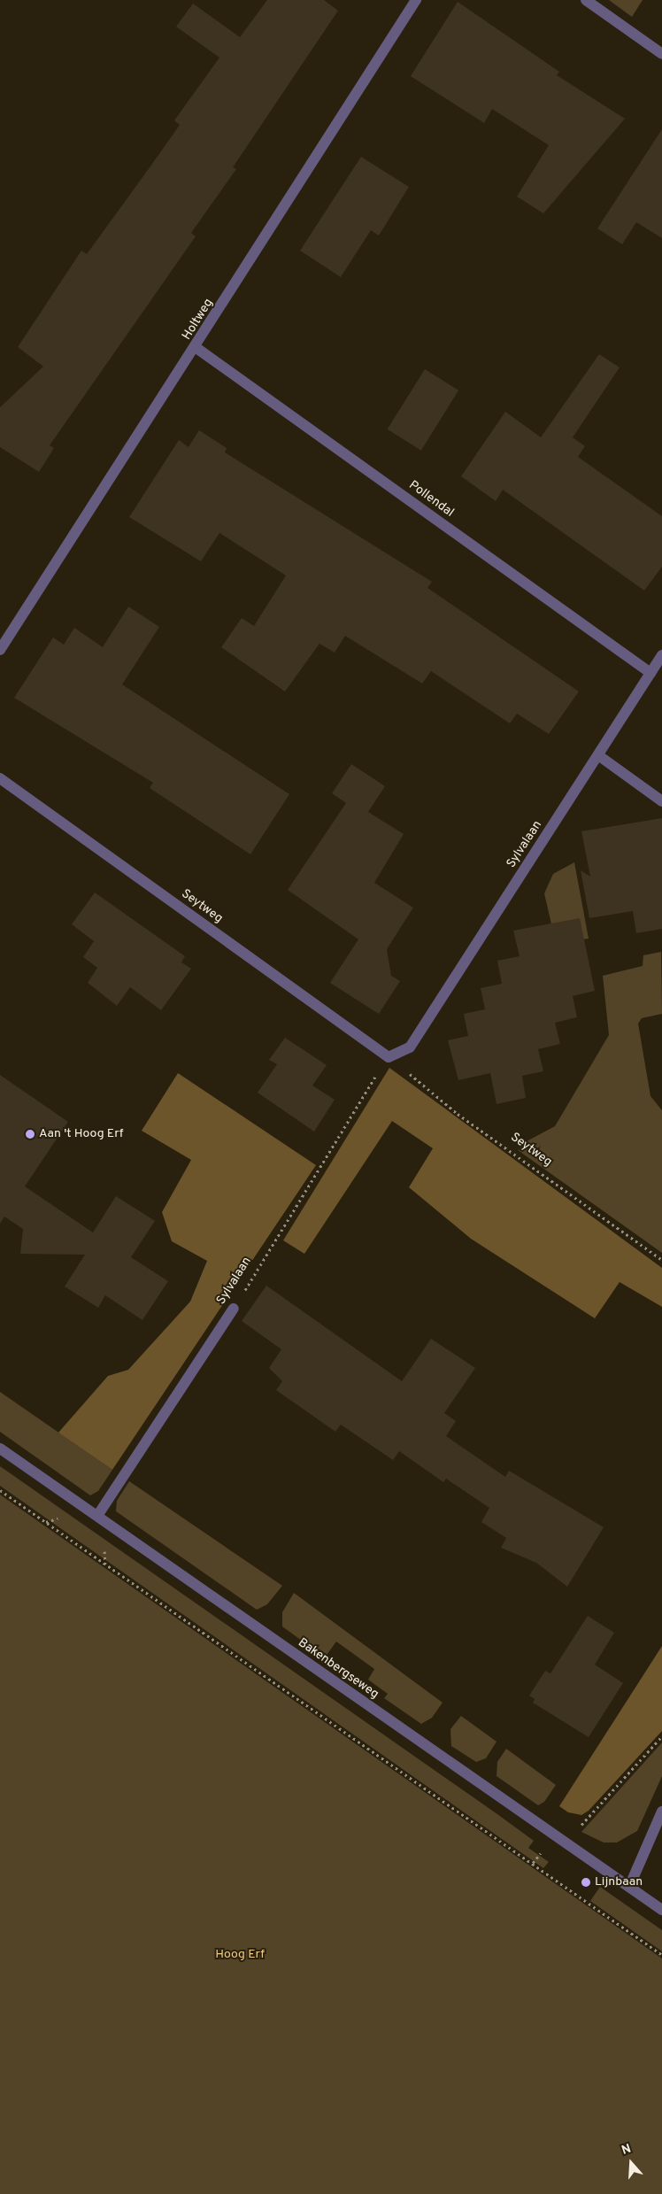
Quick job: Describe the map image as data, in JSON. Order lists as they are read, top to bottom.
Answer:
{
  "streets": {
    "street": [
      "Holtweg",
      "Pollendal",
      "Sylvalaan",
      "Seytweg",
      "Bakenbergseweg"
    ]
  },
  "crossings": [
    ["Holtweg", "Pollendal"],
    ["Pollendal", "Sylvalaan"],
    ["Sylvalaan", "Seytweg"],
    ["Sylvalaan", "Bakenbergseweg"]
  ],
  "parks": ["Hoog Erf"],
  "places": ["Aan 't Hoog Erf", "Lijnbaan"],
  "north": "top"
}
